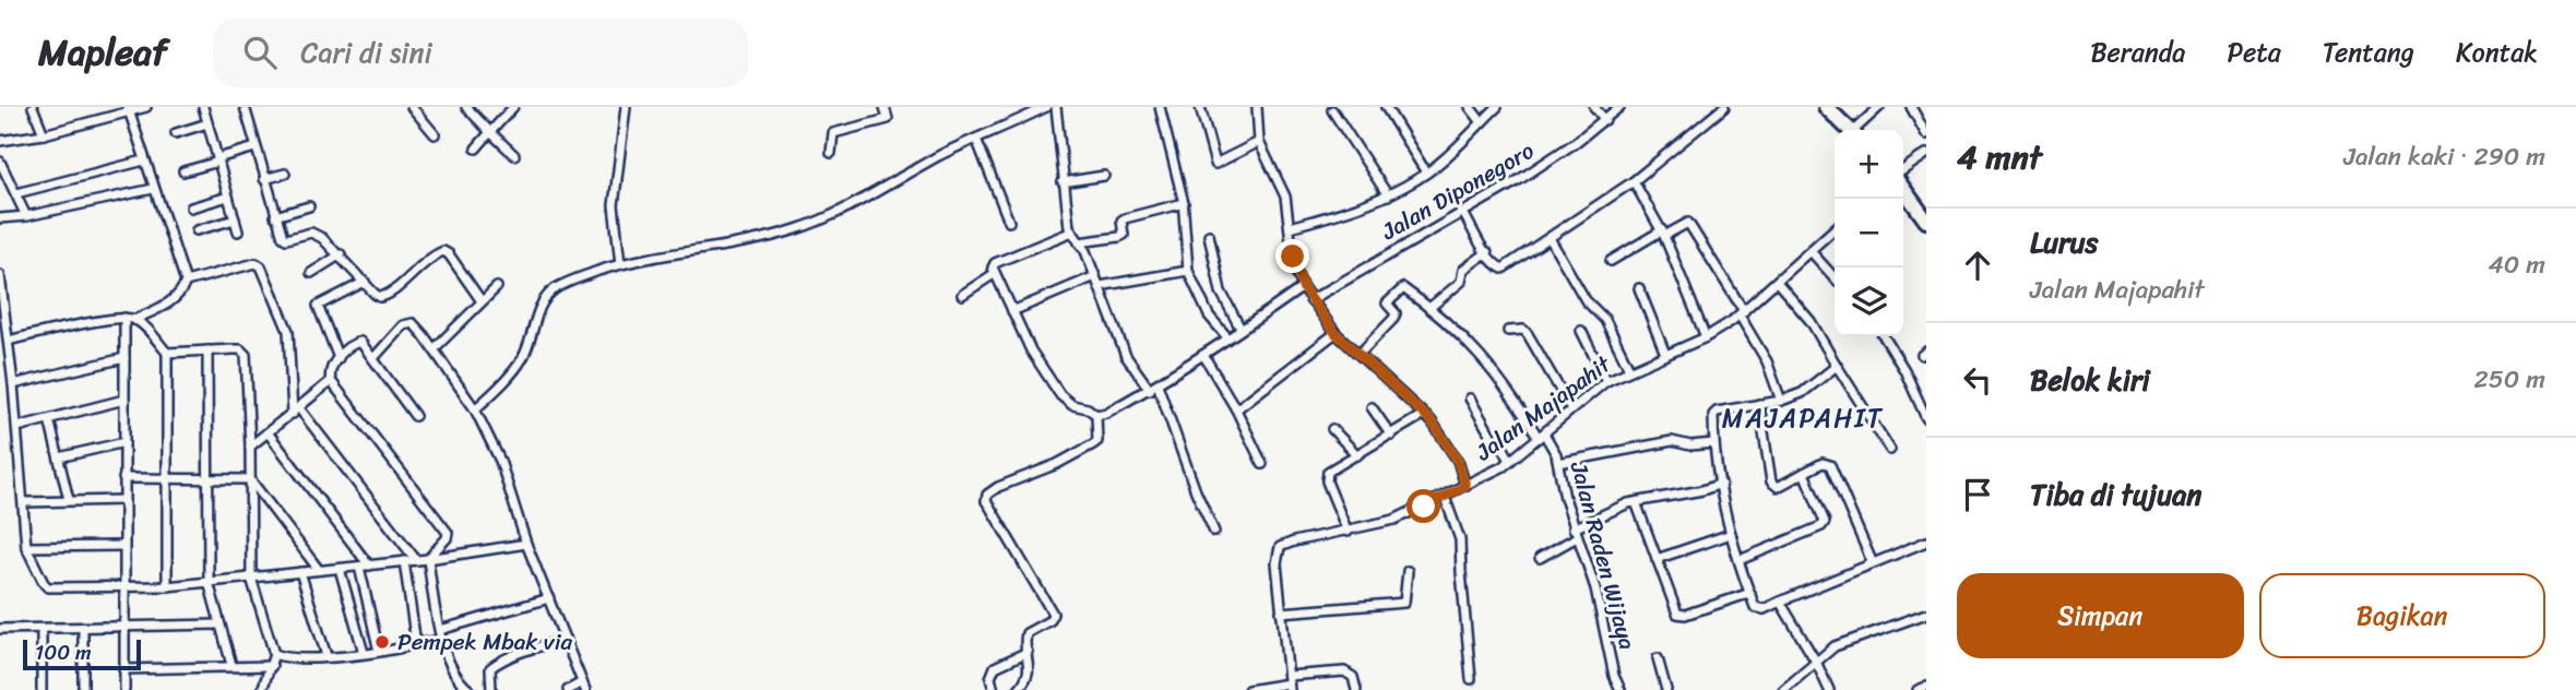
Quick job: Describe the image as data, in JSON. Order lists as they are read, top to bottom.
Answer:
{
  "streets": {
    "street": ["Jalan Diponegoro", "Jalan Majapahit", "Jalan Raden Wijaya"]
  },
  "crossings": [
    ["Jalan Majapahit", "Jalan Raden Wijaya"]
  ],
  "districts": ["MAJAPAHIT"],
  "places": ["Pempek Mbak via"],
  "scale_bar": "100 m",
  "page": {
    "header": "Mapleaf",
    "search": "Cari di sini",
    "nav": [
      "Beranda",
      "Peta",
      "Tentang",
      "Kontak"
    ],
    "heading": ["4 mnt", "Jalan kaki · 290 m"],
    "map_buttons": ["+", "−"],
    "list": [
      ["Lurus", "Jalan Majapahit", "40 m"],
      ["Belok kiri", "250 m"],
      "Tiba di tujuan"
    ],
    "buttons": ["Simpan", "Bagikan"],
    "scale": "100 m"
  }
}
